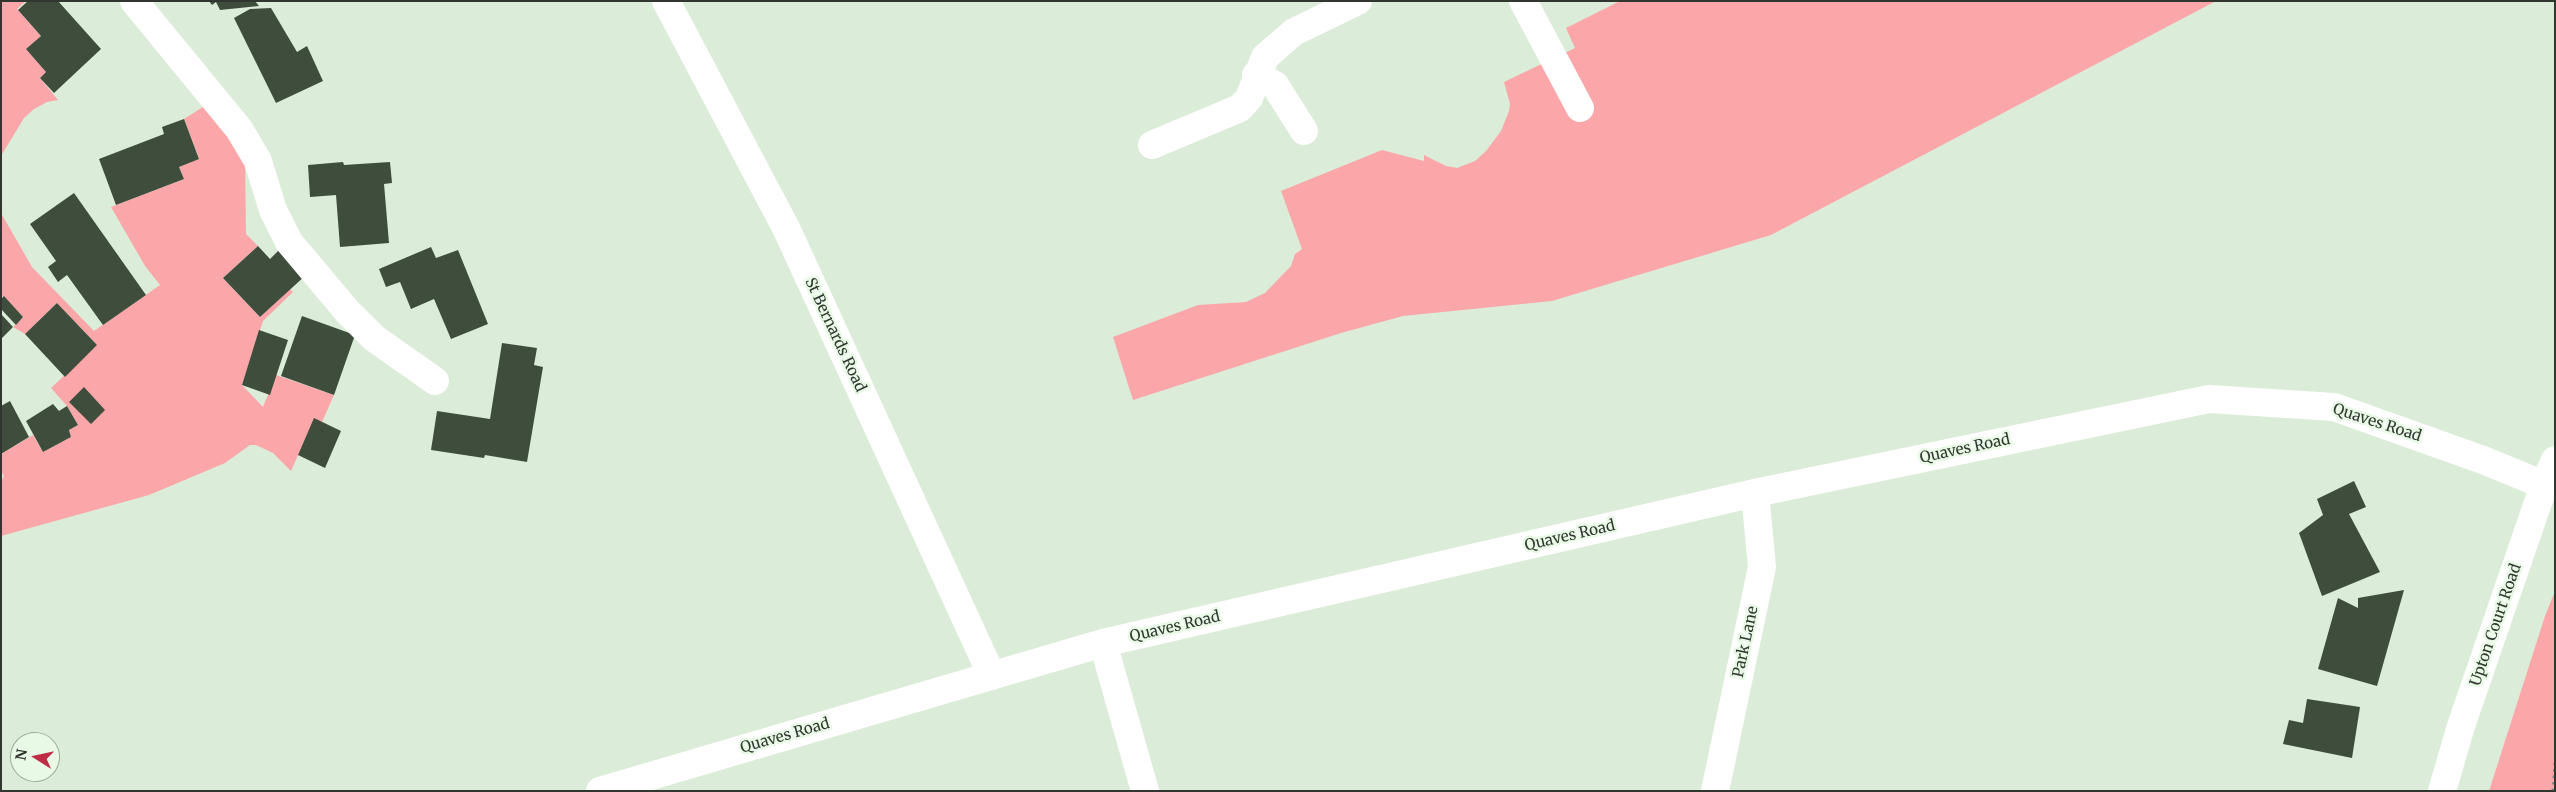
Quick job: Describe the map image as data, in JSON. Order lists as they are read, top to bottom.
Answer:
{
  "streets": {
    "street": [
      "St Bernards Road",
      "Quaves Road",
      "Upton Court Road",
      "Park Lane"
    ]
  },
  "crossings": [
    ["St Bernards Road", "Quaves Road"],
    ["Quaves Road", "Upton Court Road"],
    ["Quaves Road", "Park Lane"]
  ],
  "north": "left"
}
